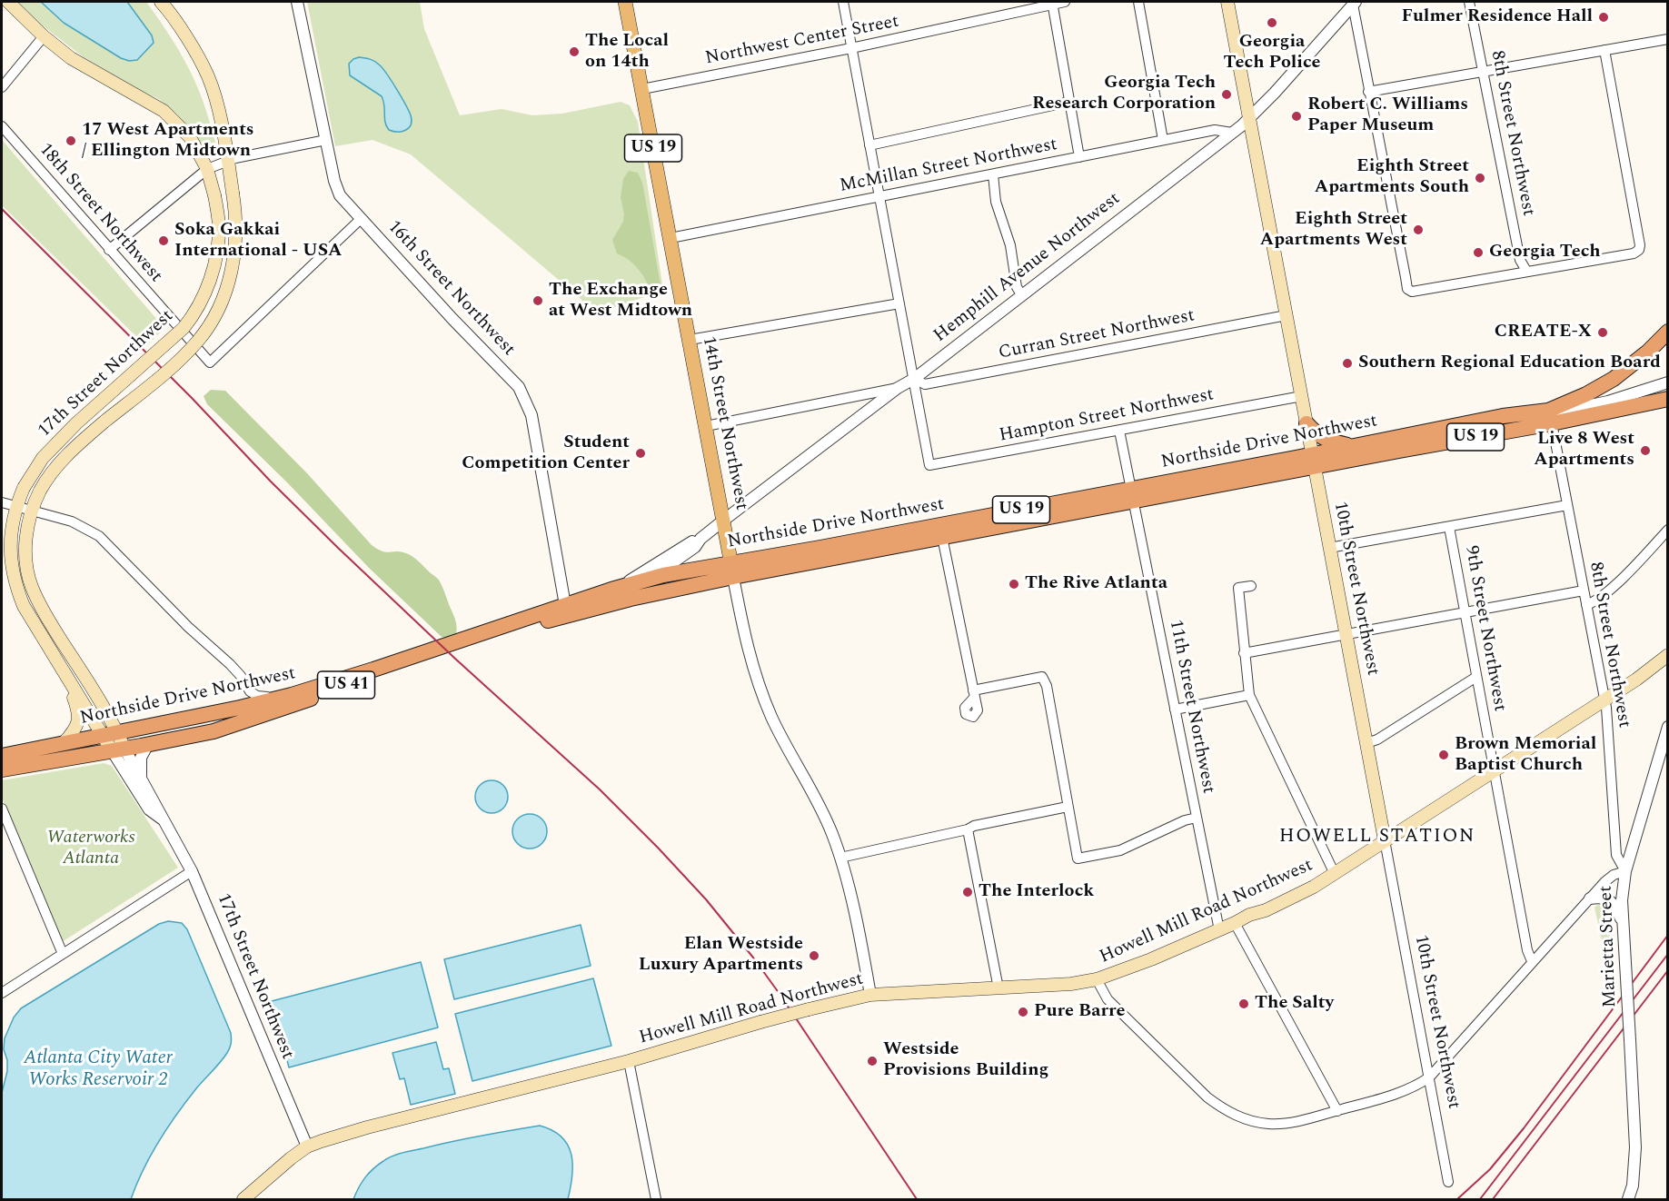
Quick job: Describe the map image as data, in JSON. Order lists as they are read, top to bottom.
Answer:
{
  "streets": {
    "highway": ["US 19", "Northside Drive Northwest", "US 41"],
    "main road": [
      "17th Street Northwest",
      "14th Street Northwest",
      "10th Street Northwest",
      "Howell Mill Road Northwest"
    ],
    "street": [
      "Northwest Center Street",
      "8th Street Northwest",
      "McMillan Street Northwest",
      "18th Street Northwest",
      "Hemphill Avenue Northwest",
      "16th Street Northwest",
      "Curran Street Northwest",
      "Hampton Street Northwest",
      "9th Street Northwest",
      "11th Street Northwest",
      "Marietta Street"
    ]
  },
  "crossings": [
    ["Northwest Center Street", "14th Street Northwest"],
    ["8th Street Northwest", "Northside Drive Northwest"],
    ["8th Street Northwest", "Howell Mill Road Northwest"],
    ["8th Street Northwest", "Marietta Street"],
    ["McMillan Street Northwest", "Hemphill Avenue Northwest"],
    ["McMillan Street Northwest", "14th Street Northwest"],
    ["18th Street Northwest", "16th Street Northwest"],
    ["Hemphill Avenue Northwest", "Curran Street Northwest"],
    ["Hemphill Avenue Northwest", "Hampton Street Northwest"],
    ["Hemphill Avenue Northwest", "14th Street Northwest"],
    ["Hemphill Avenue Northwest", "Northside Drive Northwest"],
    ["Hemphill Avenue Northwest", "10th Street Northwest"],
    ["16th Street Northwest", "Northside Drive Northwest"],
    ["Curran Street Northwest", "Hampton Street Northwest"],
    ["Curran Street Northwest", "10th Street Northwest"],
    ["17th Street Northwest", "Northside Drive Northwest"],
    ["17th Street Northwest", "Howell Mill Road Northwest"],
    ["Hampton Street Northwest", "10th Street Northwest"],
    ["Hampton Street Northwest", "11th Street Northwest"],
    ["14th Street Northwest", "Northside Drive Northwest"],
    ["14th Street Northwest", "Howell Mill Road Northwest"],
    ["Northside Drive Northwest", "10th Street Northwest"],
    ["Northside Drive Northwest", "11th Street Northwest"],
    ["10th Street Northwest", "Howell Mill Road Northwest"],
    ["9th Street Northwest", "Howell Mill Road Northwest"],
    ["11th Street Northwest", "Howell Mill Road Northwest"]
  ],
  "districts": ["HOWELL STATION"],
  "water": ["Atlanta City Water Works Reservoir 2"],
  "parks": ["Waterworks Atlanta"],
  "places": [
    "Fulmer Residence Hall",
    "Georgia Tech Police",
    "The Local on 14th",
    "Georgia Tech Research Corporation",
    "Robert C. Williams Paper Museum",
    "17 West Apartments / Ellington Midtown",
    "Eighth Street Apartments South",
    "Eighth Street Apartments West",
    "Soka Gakkai International - USA",
    "Georgia Tech",
    "The Exchange at West Midtown",
    "CREATE-X",
    "Southern Regional Education Board",
    "Live 8 West Apartments",
    "Student Competition Center",
    "The Rive Atlanta",
    "Brown Memorial Baptist Church",
    "The Interlock",
    "Elan Westside Luxury Apartments",
    "The Salty",
    "Pure Barre",
    "Westside Provisions Building"
  ]
}
